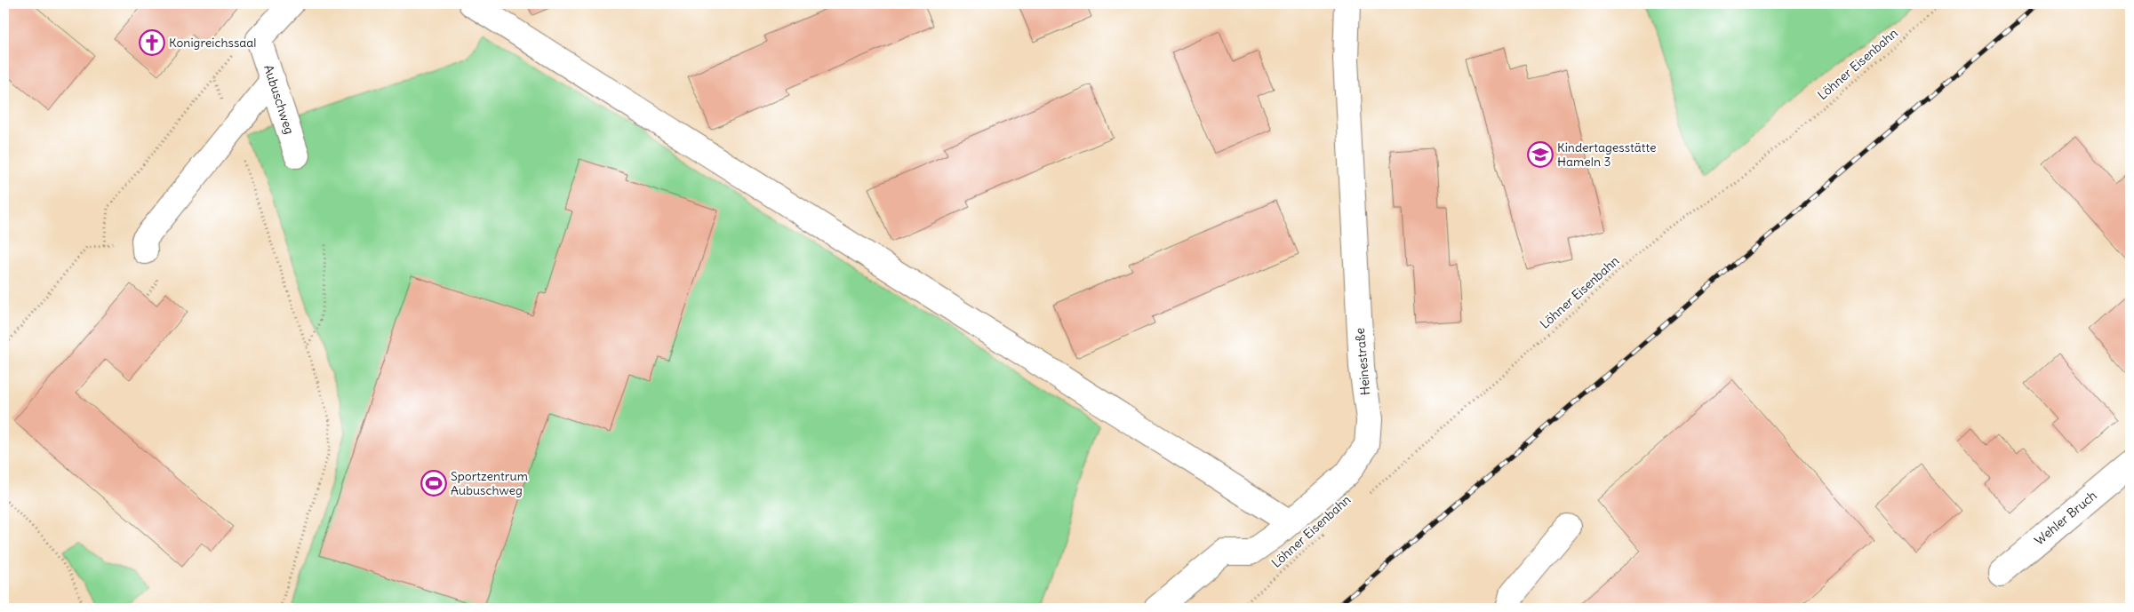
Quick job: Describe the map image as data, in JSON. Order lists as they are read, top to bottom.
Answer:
{
  "streets": {
    "street": ["Aubuschweg", "Heinestraße", "Wehler Bruch"],
    "path": ["Löhner Eisenbahn"]
  },
  "places": {
    "church": ["Konigreichssaal"],
    "school or university": ["Kindertagesstätte Hameln 3"],
    "sports": ["Sportzentrum Aubuschweg"]
  }
}
